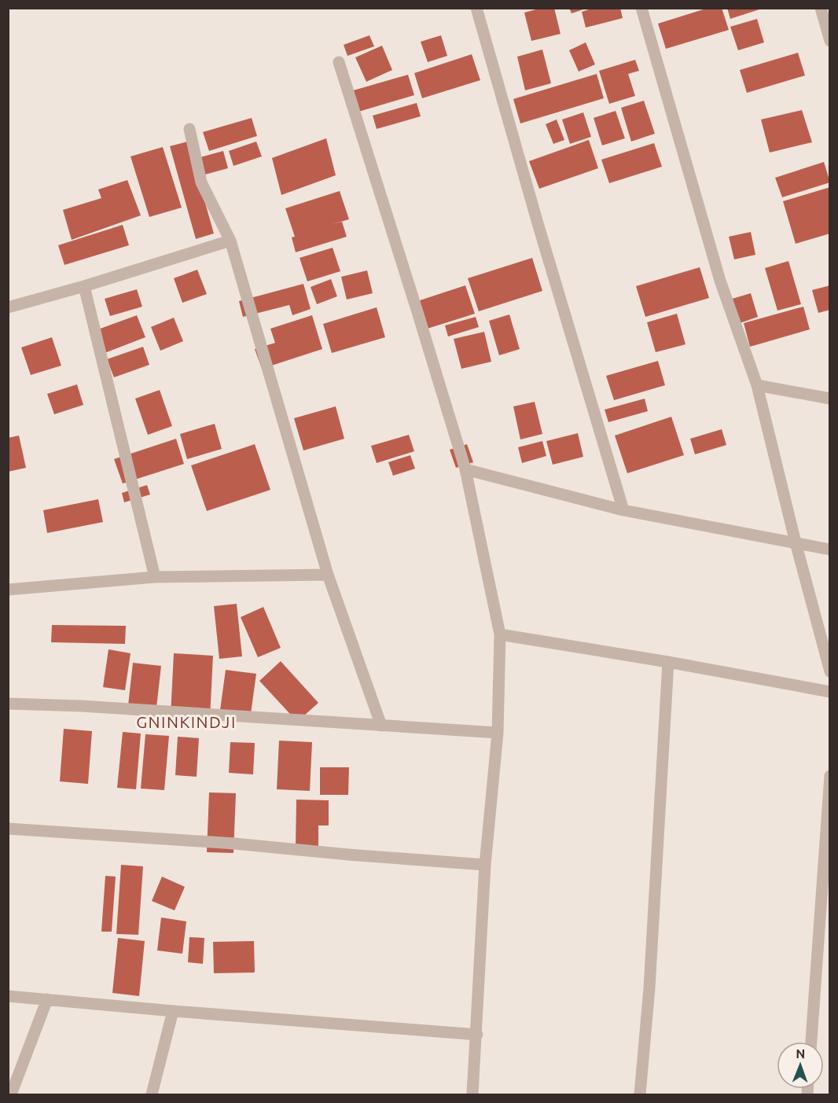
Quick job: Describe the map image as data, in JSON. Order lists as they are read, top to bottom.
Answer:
{
  "districts": ["GNINKINDJI"],
  "north": "top"
}
